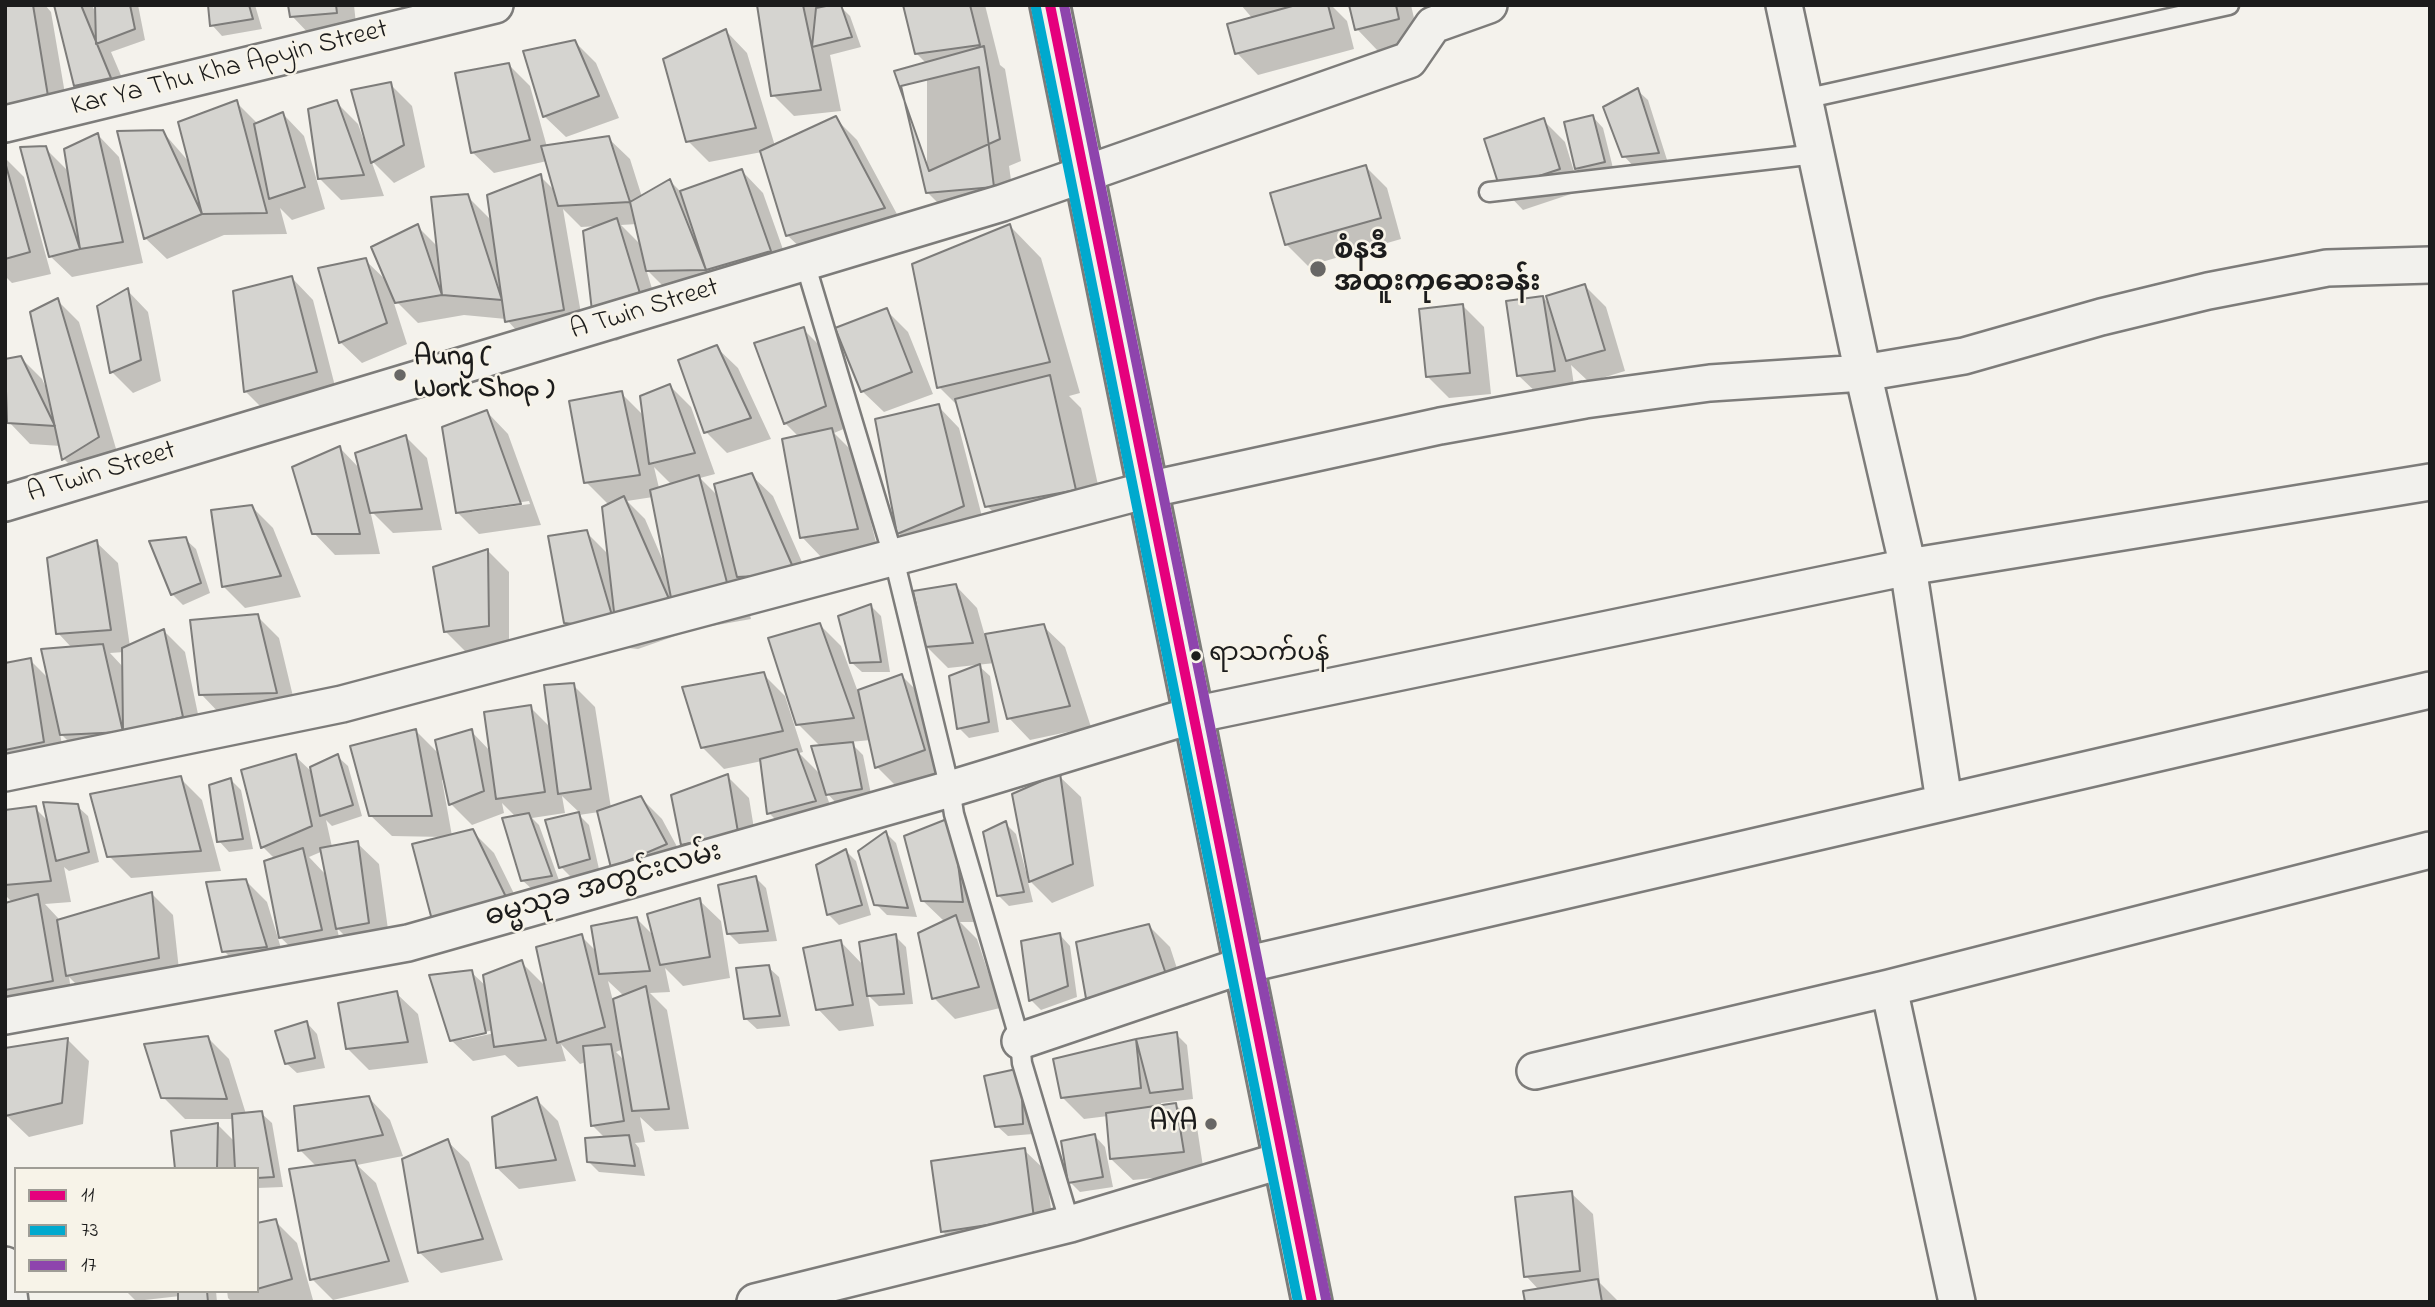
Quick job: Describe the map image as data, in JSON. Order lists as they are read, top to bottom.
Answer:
{
  "streets": {
    "street": ["Kar Ya Thu Kha Apyin Street", "A Twin Street", "ဓမ္မသုခ အတွင်းလမ်း"]
  },
  "places": [
    "စံနဒီ အထူးကုဆေးခန်း",
    "Aung ( Work Shop )",
    "ရာသက်ပန်",
    "AYA"
  ],
  "lines": ["transit line 11", "transit line 17", "transit line 73"],
  "legend": ["11", "73", "17"]
}
